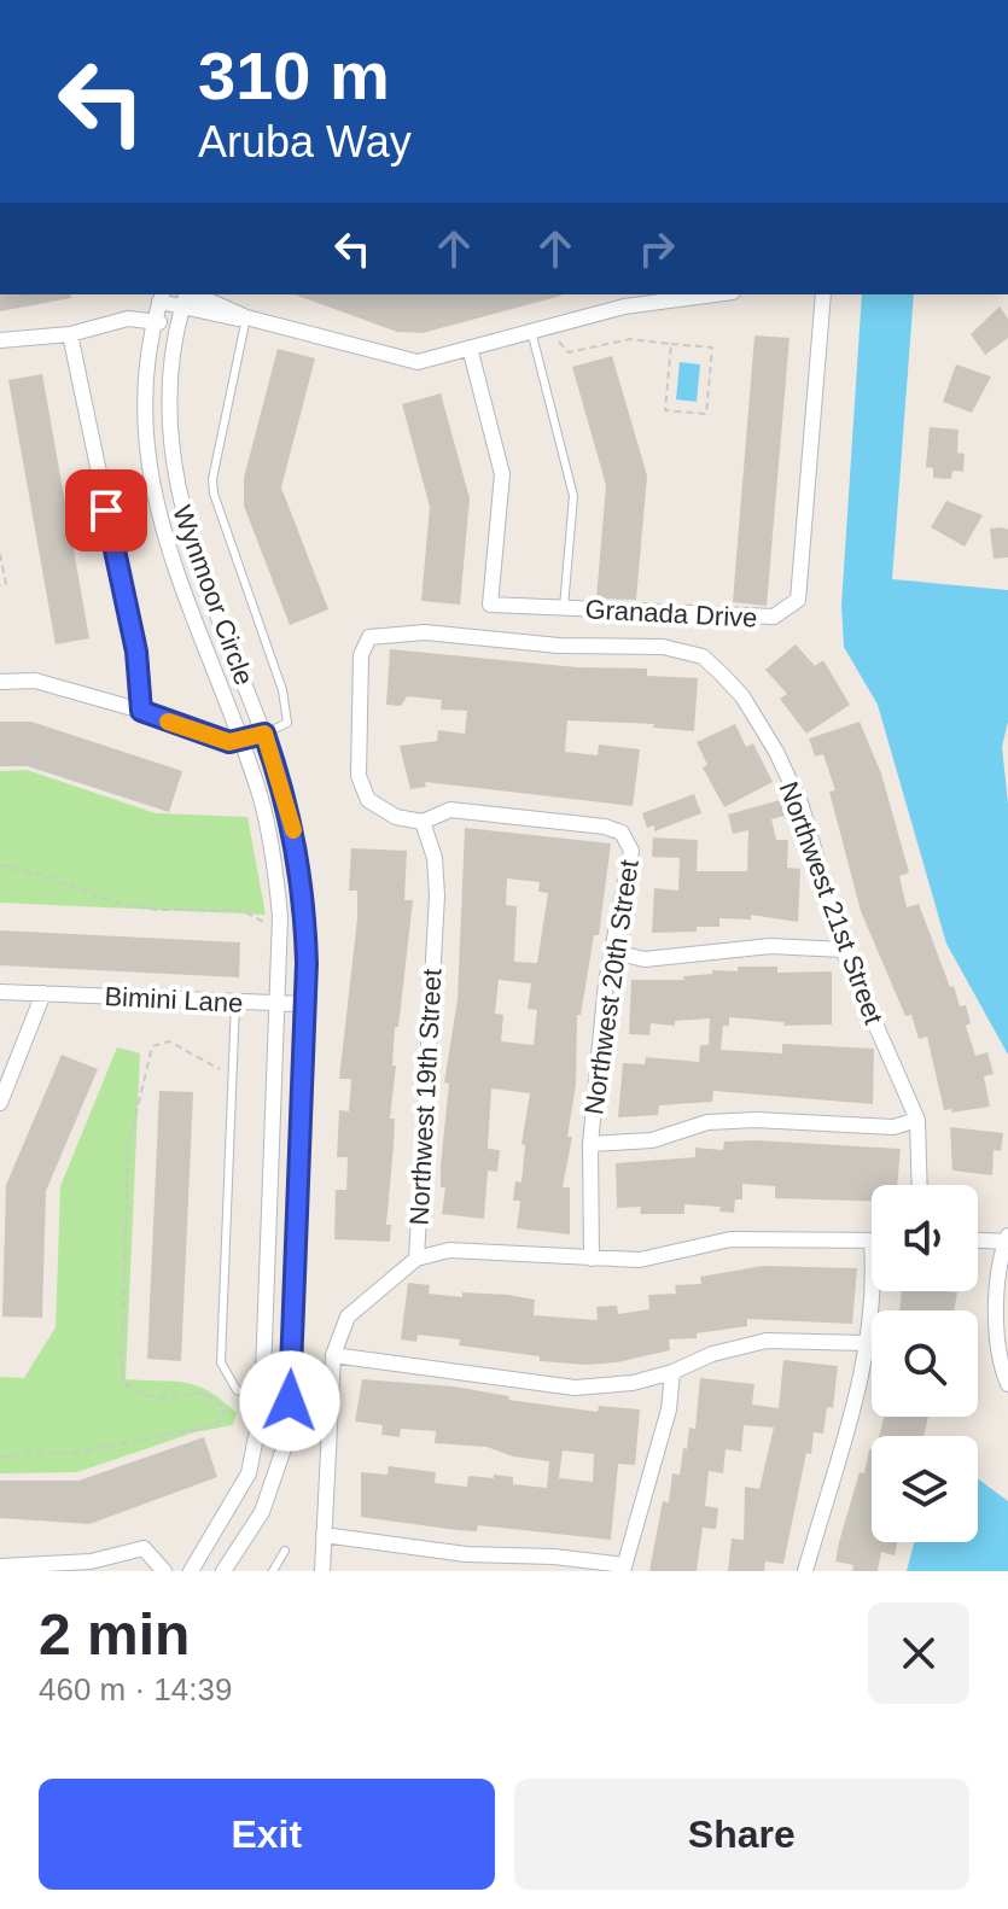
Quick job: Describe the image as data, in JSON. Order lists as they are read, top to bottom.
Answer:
{
  "streets": {
    "street": [
      "Wynmoor Circle",
      "Granada Drive",
      "Northwest 21st Street",
      "Northwest 20th Street",
      "Bimini Lane",
      "Northwest 19th Street"
    ]
  },
  "crossings": [
    ["Wynmoor Circle", "Bimini Lane"],
    ["Northwest 21st Street", "Northwest 20th Street"],
    ["Northwest 21st Street", "Northwest 19th Street"],
    ["Northwest 20th Street", "Northwest 19th Street"]
  ],
  "page": {
    "turn": ["310 m", "Aruba Way"],
    "heading": ["2 min", "460 m · 14:39"],
    "buttons": ["Exit", "Share"]
  }
}
